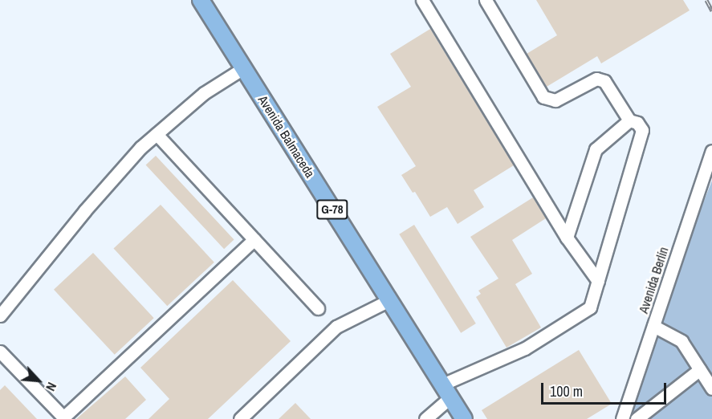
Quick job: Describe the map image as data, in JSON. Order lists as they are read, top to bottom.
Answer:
{
  "streets": {
    "main road": ["Avenida Balmaceda", "G-78"],
    "street": ["Avenida Berlín"]
  },
  "scale_bar": "100 m",
  "north": "bottom right"
}
